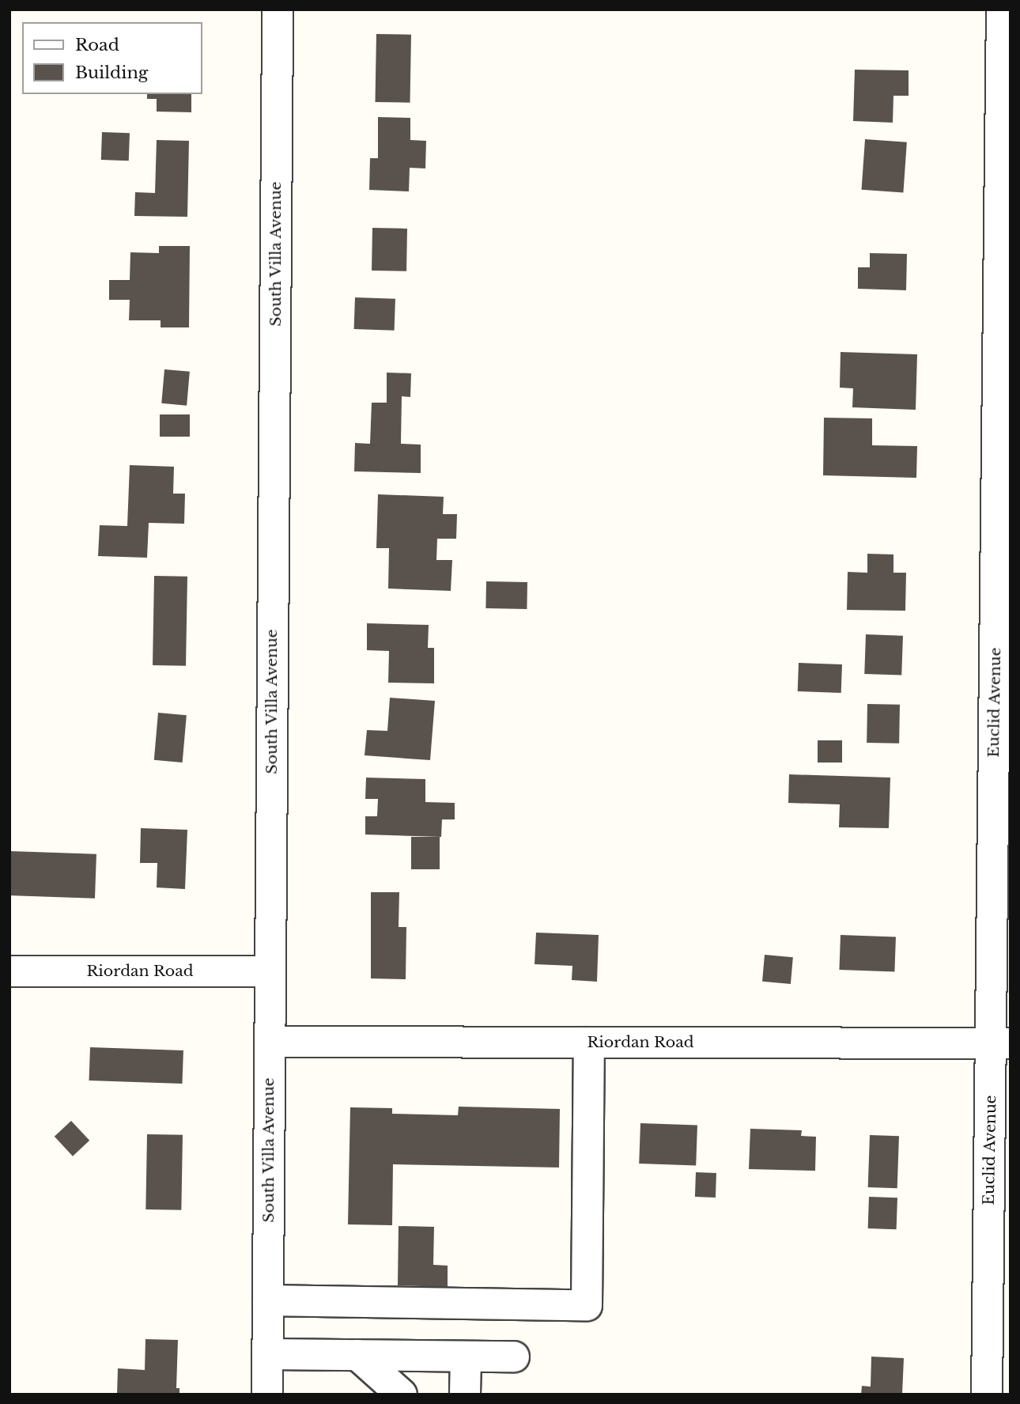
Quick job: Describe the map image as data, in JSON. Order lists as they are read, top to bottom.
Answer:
{
  "streets": {
    "street": ["South Villa Avenue", "Euclid Avenue", "Riordan Road"]
  },
  "crossings": [
    ["South Villa Avenue", "Riordan Road"],
    ["Euclid Avenue", "Riordan Road"]
  ],
  "legend": ["Road", "Building"]
}
